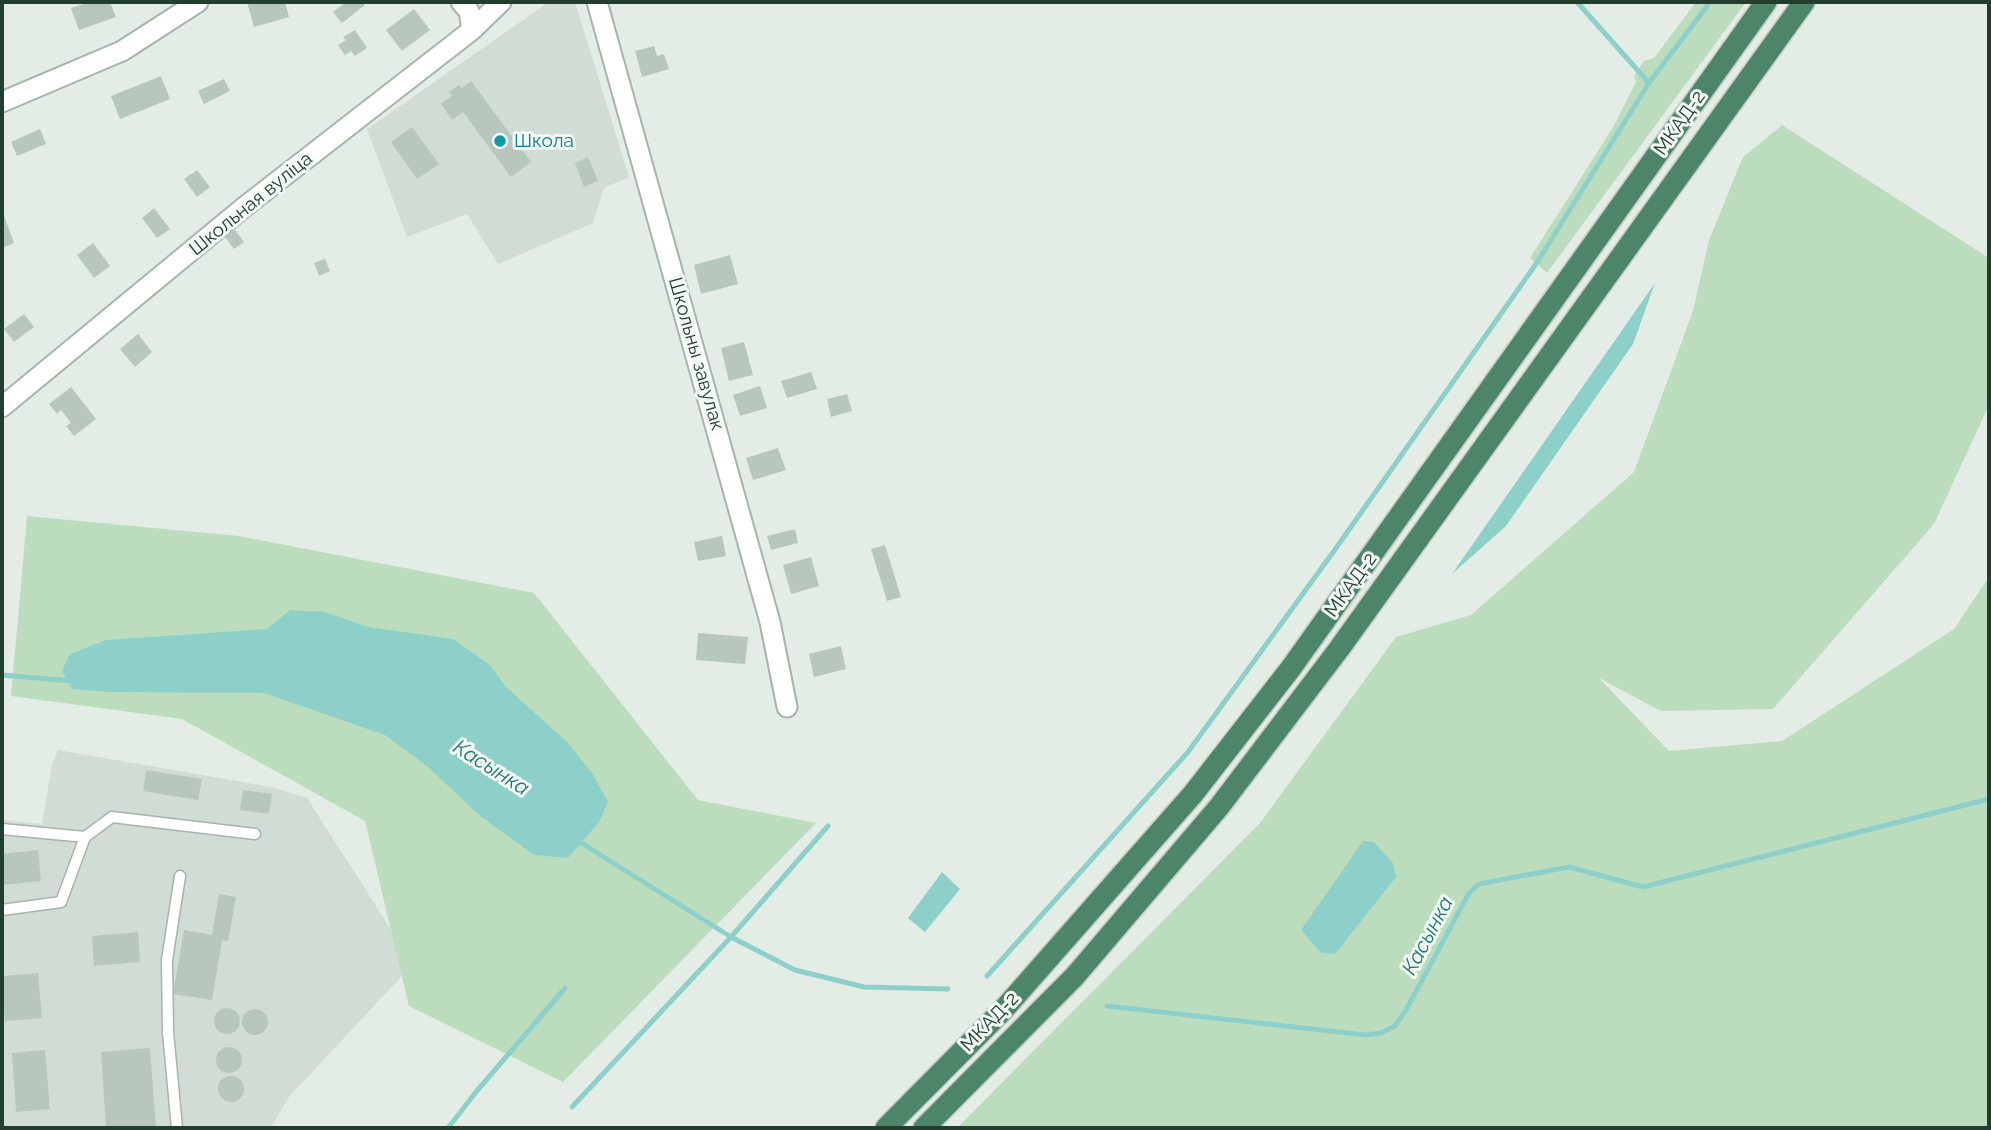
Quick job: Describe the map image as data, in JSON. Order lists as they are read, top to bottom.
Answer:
{
  "streets": {
    "highway": ["МКАД-2"],
    "street": ["Школьная вуліца", "Школьны завулак"]
  },
  "water": ["Касынка"],
  "places": ["Школа"]
}
